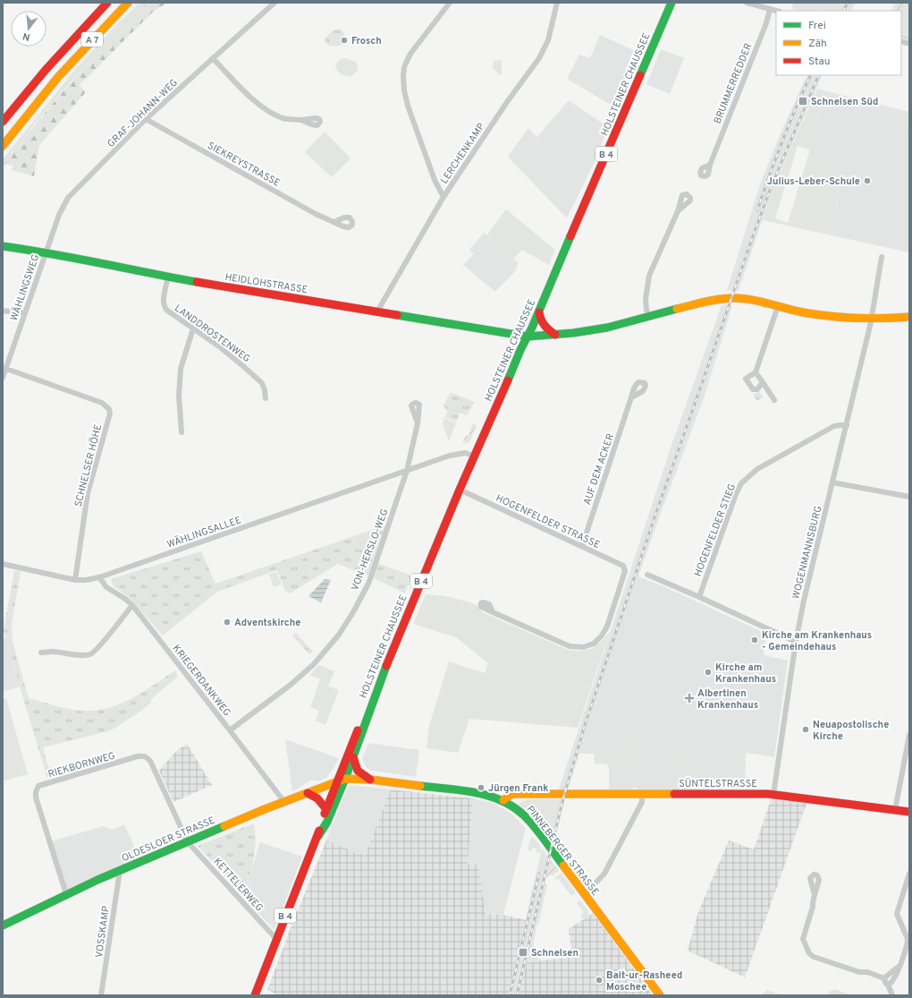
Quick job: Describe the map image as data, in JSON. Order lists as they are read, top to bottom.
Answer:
{
  "streets": {
    "main road": [
      "A 7",
      "HOLSTEINER CHAUSSEE",
      "B 4",
      "HEIDLOHSTRASSE",
      "SÜNTELSTRASSE",
      "OLDESLOER STRASSE",
      "PINNEBERGER STRASSE"
    ],
    "street": [
      "BRUMMERREDDER",
      "GRAF-JOHANN-WEG",
      "LERCHENKAMP",
      "SIEKREYSTRASSE",
      "WÄHLINGSWEG",
      "LANDDROSTENWEG",
      "SCHNELSER HÖHE",
      "AUF DEM ACKER",
      "HOGENFELDER STRASSE",
      "HOGENFELDER STIEG",
      "WÄHLINGSALLEE",
      "VON-HERSLO-WEG",
      "WOGENMANNSBURG",
      "KRIEGERDANKWEG",
      "RIEKBORNWEG",
      "KETTELERWEG",
      "VOSSKAMP"
    ]
  },
  "crossings": [
    ["HOLSTEINER CHAUSSEE", "HEIDLOHSTRASSE"],
    ["HOLSTEINER CHAUSSEE", "HOGENFELDER STRASSE"],
    ["HOLSTEINER CHAUSSEE", "WÄHLINGSALLEE"],
    ["HOLSTEINER CHAUSSEE", "OLDESLOER STRASSE"],
    ["HOLSTEINER CHAUSSEE", "PINNEBERGER STRASSE"],
    ["HOLSTEINER CHAUSSEE", "KETTELERWEG"],
    ["GRAF-JOHANN-WEG", "SIEKREYSTRASSE"],
    ["GRAF-JOHANN-WEG", "HEIDLOHSTRASSE"],
    ["GRAF-JOHANN-WEG", "WÄHLINGSWEG"],
    ["LERCHENKAMP", "HEIDLOHSTRASSE"],
    ["HEIDLOHSTRASSE", "WÄHLINGSWEG"],
    ["HEIDLOHSTRASSE", "LANDDROSTENWEG"],
    ["HEIDLOHSTRASSE", "WOGENMANNSBURG"],
    ["WÄHLINGSWEG", "SCHNELSER HÖHE"],
    ["SCHNELSER HÖHE", "WÄHLINGSALLEE"],
    ["AUF DEM ACKER", "HOGENFELDER STRASSE"],
    ["HOGENFELDER STIEG", "WOGENMANNSBURG"],
    ["WÄHLINGSALLEE", "VON-HERSLO-WEG"],
    ["WÄHLINGSALLEE", "KRIEGERDANKWEG"],
    ["VON-HERSLO-WEG", "KRIEGERDANKWEG"],
    ["WOGENMANNSBURG", "SÜNTELSTRASSE"],
    ["KRIEGERDANKWEG", "OLDESLOER STRASSE"],
    ["RIEKBORNWEG", "OLDESLOER STRASSE"],
    ["RIEKBORNWEG", "KETTELERWEG"],
    ["SÜNTELSTRASSE", "PINNEBERGER STRASSE"],
    ["OLDESLOER STRASSE", "PINNEBERGER STRASSE"],
    ["OLDESLOER STRASSE", "KETTELERWEG"],
    ["OLDESLOER STRASSE", "VOSSKAMP"]
  ],
  "places": {
    "other": [
      "Frosch",
      "Julius-Leber-Schule",
      "Adventskirche",
      "Kirche am Krankenhaus - Gemeindehaus",
      "Kirche am Krankenhaus",
      "Neuapostolische Kirche",
      "Jürgen Frank",
      "Bait-ur-Rasheed Moschee"
    ],
    "transit": ["Schnelsen Süd", "Schnelsen"],
    "health": ["Albertinen Krankenhaus"]
  },
  "legend": ["Frei", "Zäh", "Stau"],
  "north": "bottom"
}
